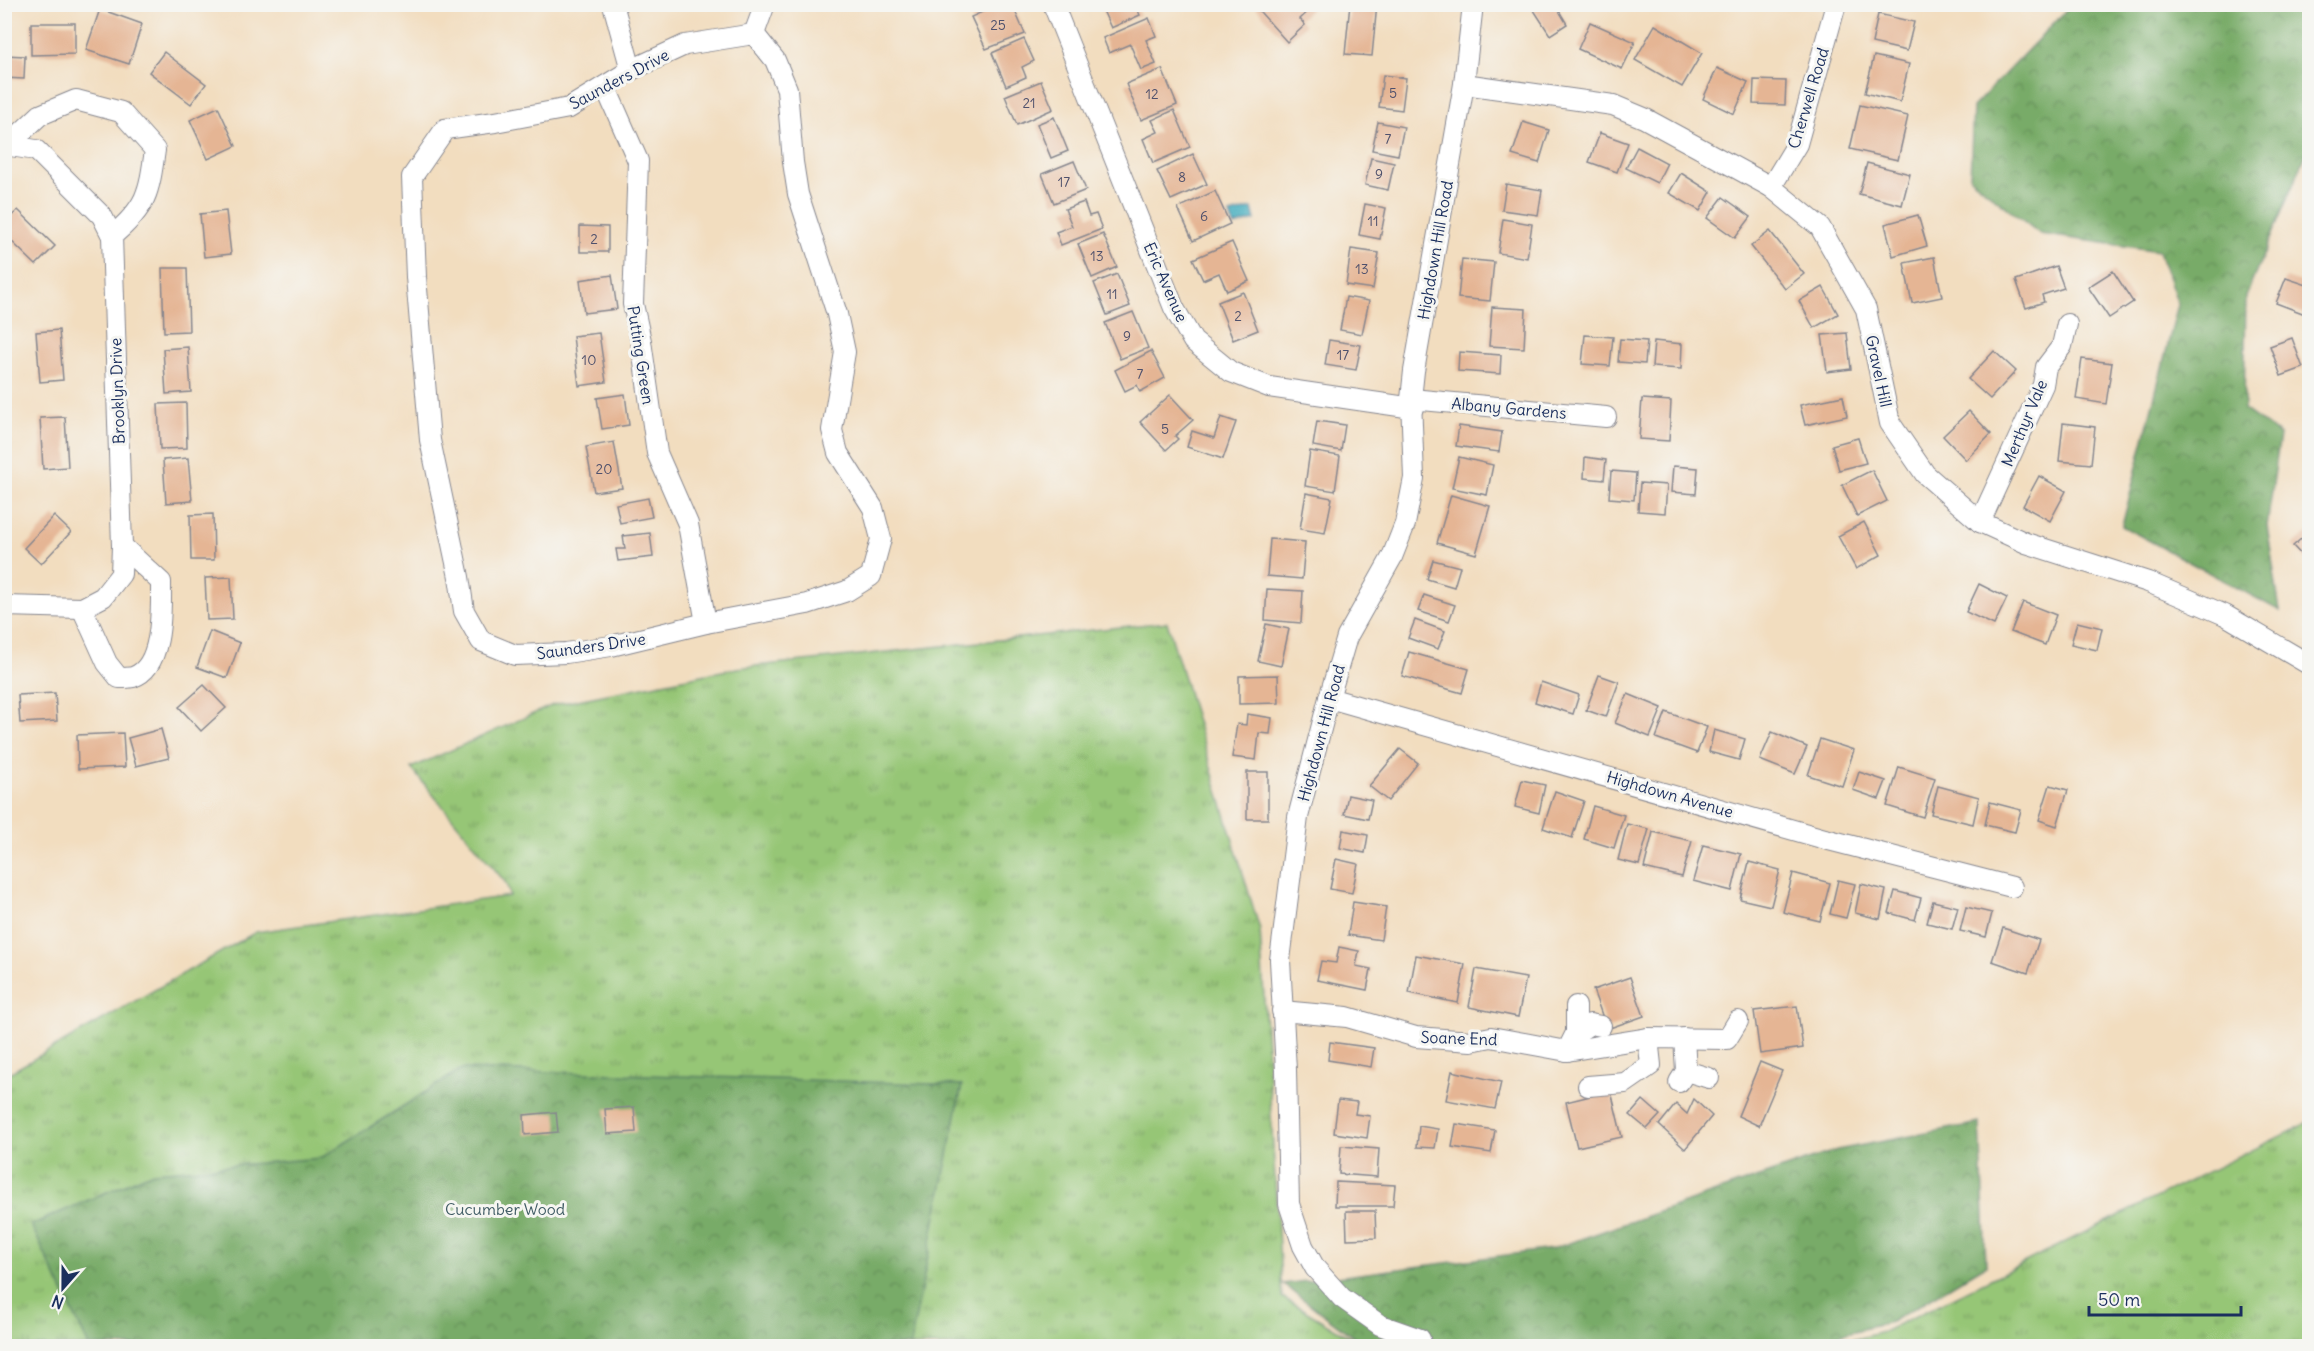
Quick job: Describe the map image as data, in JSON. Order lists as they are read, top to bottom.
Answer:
{
  "streets": {
    "street": [
      "Saunders Drive",
      "Cherwell Road",
      "Highdown Hill Road",
      "Eric Avenue",
      "Putting Green",
      "Gravel Hill",
      "Brooklyn Drive",
      "Albany Gardens",
      "Merthyr Vale",
      "Highdown Avenue",
      "Soane End"
    ]
  },
  "crossings": [
    ["Saunders Drive", "Putting Green"],
    ["Cherwell Road", "Gravel Hill"],
    ["Highdown Hill Road", "Eric Avenue"],
    ["Highdown Hill Road", "Gravel Hill"],
    ["Highdown Hill Road", "Albany Gardens"],
    ["Highdown Hill Road", "Highdown Avenue"],
    ["Highdown Hill Road", "Soane End"],
    ["Eric Avenue", "Albany Gardens"],
    ["Gravel Hill", "Merthyr Vale"]
  ],
  "parks": ["Cucumber Wood"],
  "house_numbers": [
    "25",
    "5",
    "12",
    "21",
    "7",
    "9",
    "8",
    "17",
    "6",
    "11",
    "2",
    "13",
    "13",
    "11",
    "2",
    "9",
    "17",
    "10",
    "7",
    "5",
    "20"
  ],
  "scale_bar": "50 m",
  "north": "bottom"
}
